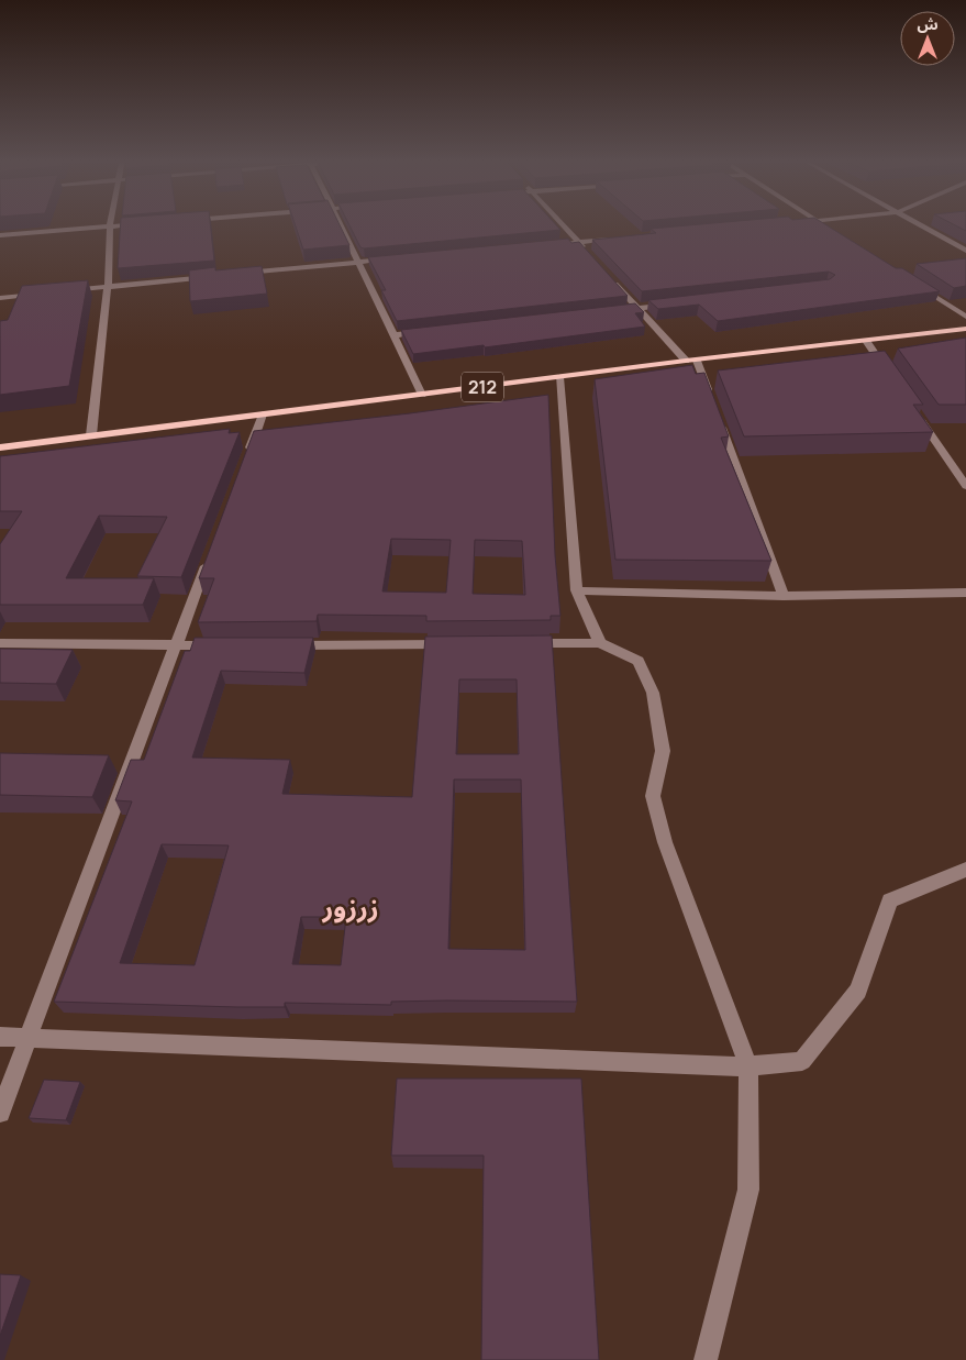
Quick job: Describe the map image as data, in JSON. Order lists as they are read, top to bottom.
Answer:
{
  "streets": {
    "main road": ["212"]
  },
  "districts": ["زرزور"],
  "north": "top"
}
